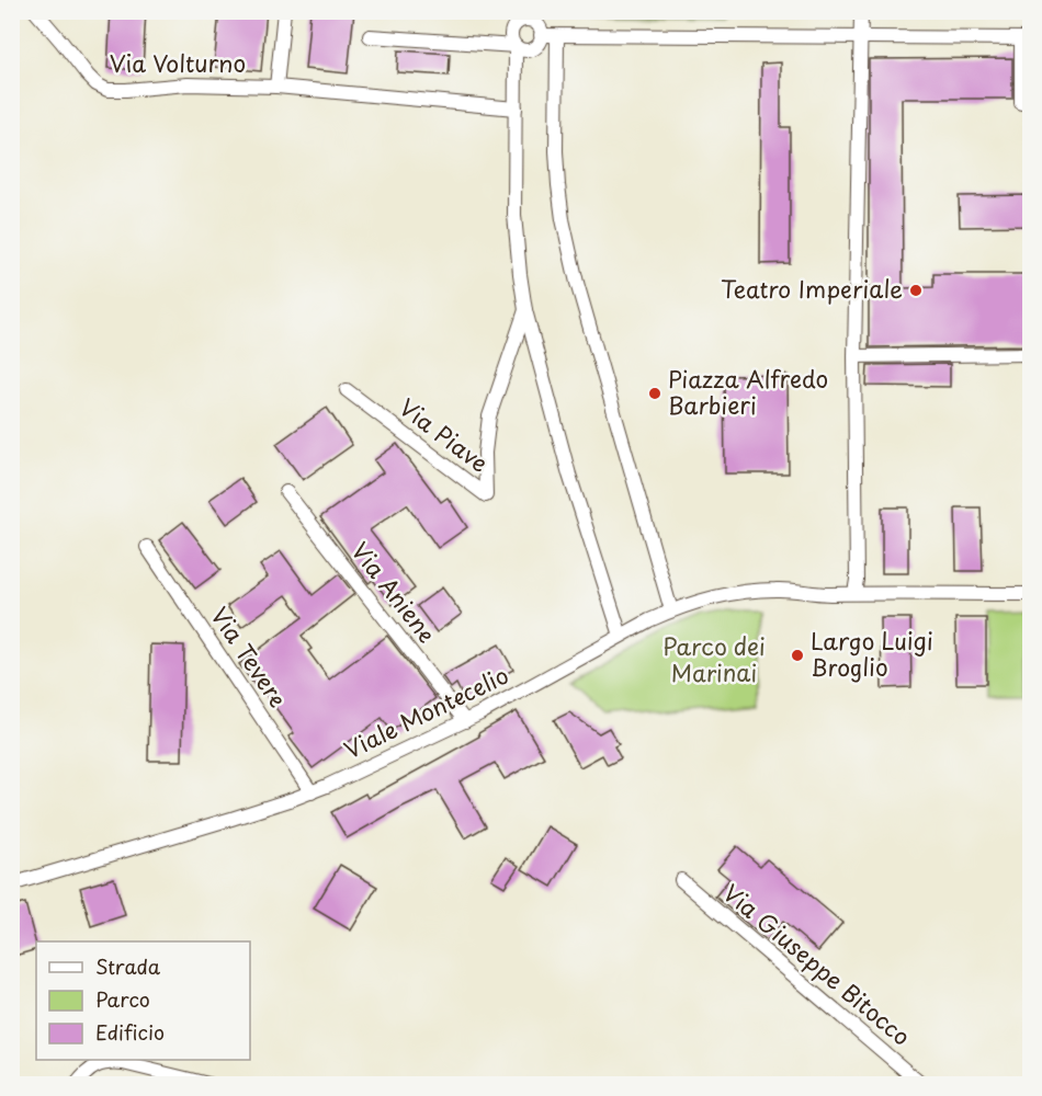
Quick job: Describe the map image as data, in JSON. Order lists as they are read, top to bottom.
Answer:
{
  "streets": {
    "street": [
      "Via Volturno",
      "Via Piave",
      "Via Aniene",
      "Via Tevere",
      "Viale Montecelio",
      "Via Giuseppe Bitocco"
    ]
  },
  "crossings": [
    ["Via Aniene", "Viale Montecelio"],
    ["Via Tevere", "Viale Montecelio"]
  ],
  "parks": ["Parco dei Marinai"],
  "places": ["Teatro Imperiale", "Piazza Alfredo Barbieri", "Largo Luigi Broglio"],
  "legend": ["Strada", "Parco", "Edificio"]
}
